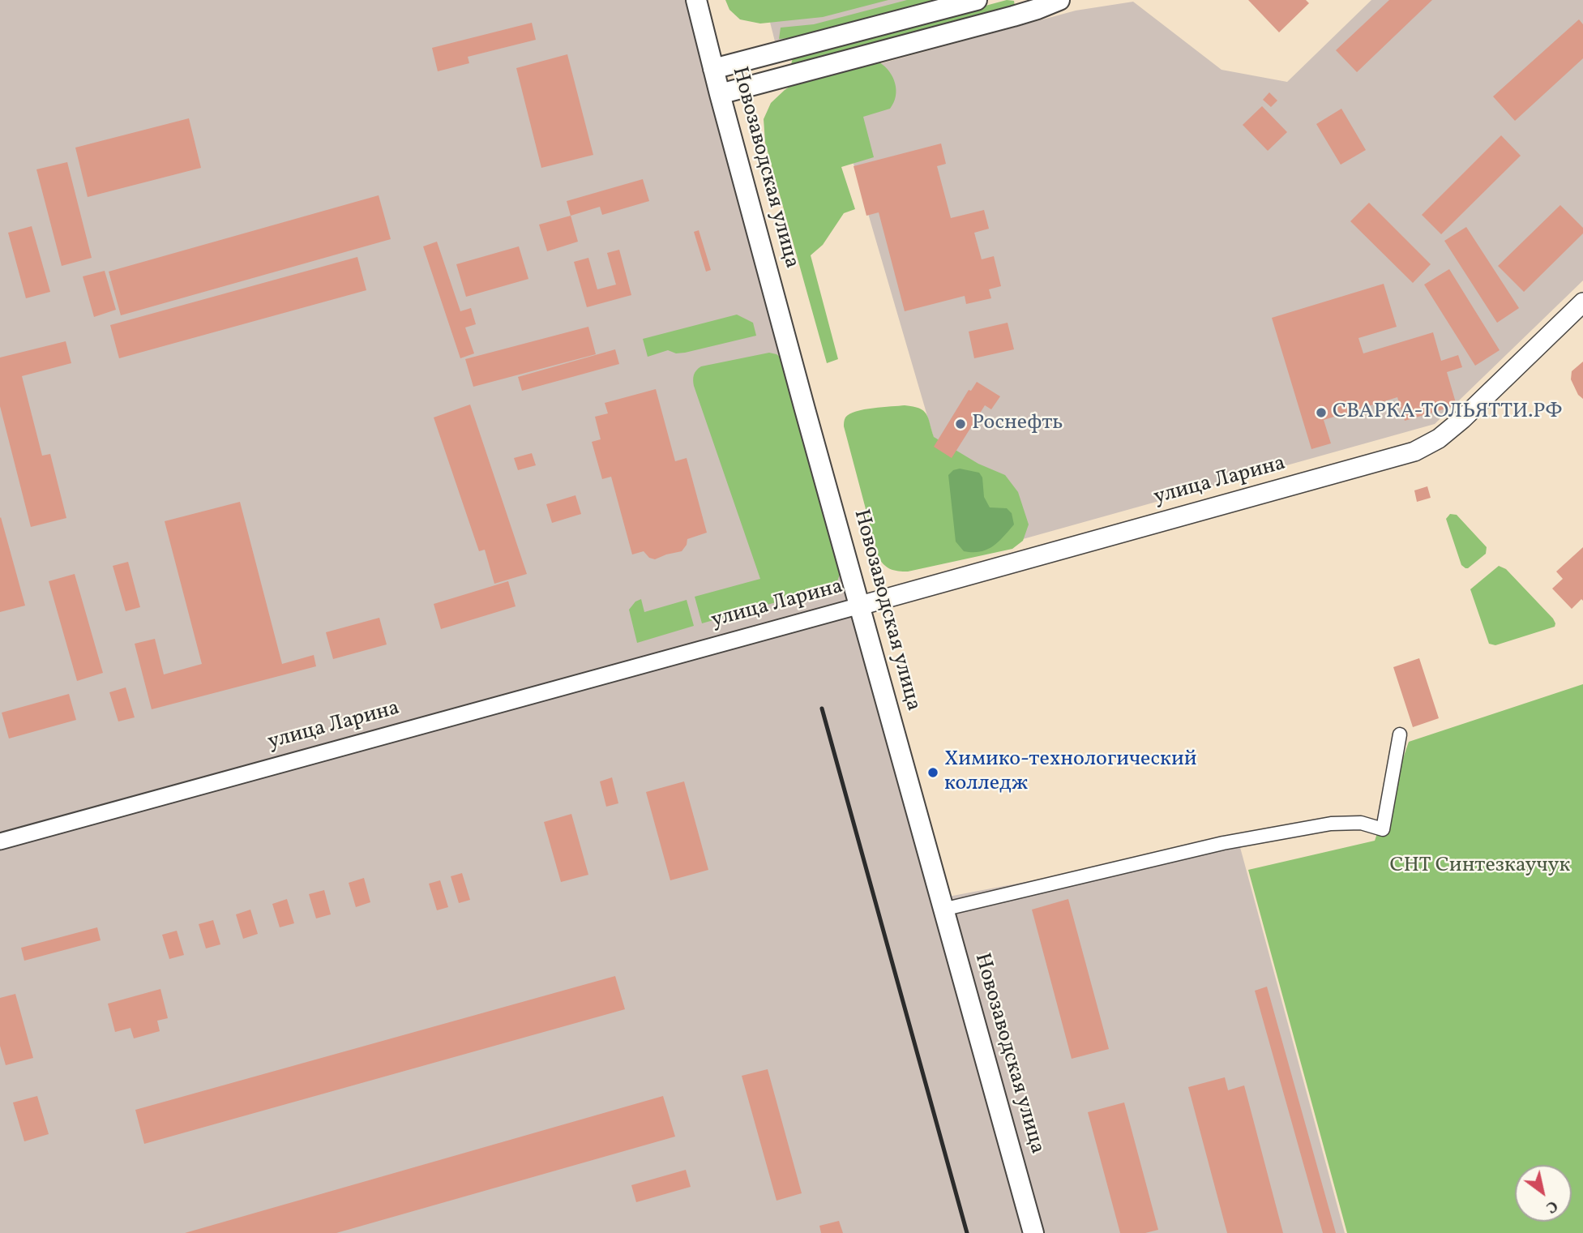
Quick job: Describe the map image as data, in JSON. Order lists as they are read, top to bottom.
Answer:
{
  "streets": {
    "main road": ["Новозаводская улица", "улица Ларина"]
  },
  "crossings": [
    ["Новозаводская улица", "улица Ларина"]
  ],
  "parks": ["СНТ Синтезкаучук"],
  "places": ["СВАРКА-ТОЛЬЯТТИ.РФ", "Роснефть", "Химико-технологический колледж"],
  "north": "bottom right"
}
